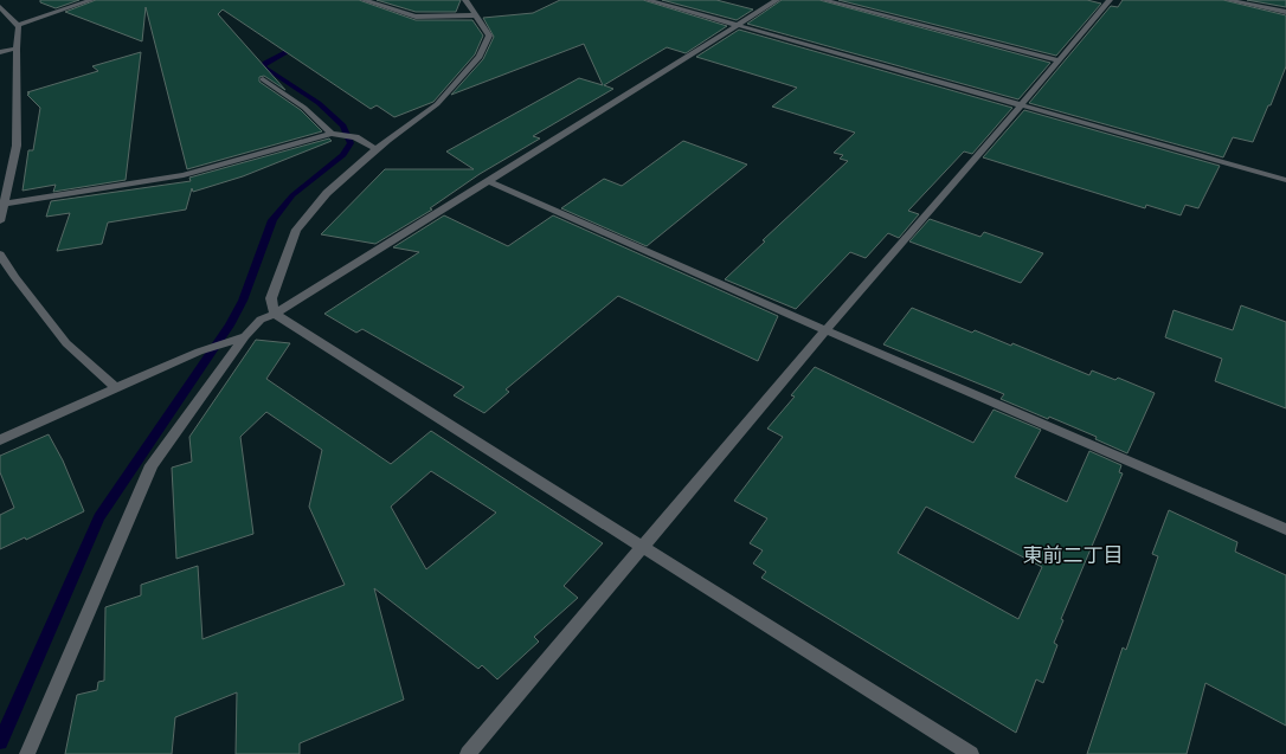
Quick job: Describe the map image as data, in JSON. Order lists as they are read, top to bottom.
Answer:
{
  "districts": ["東前二丁目"]
}
